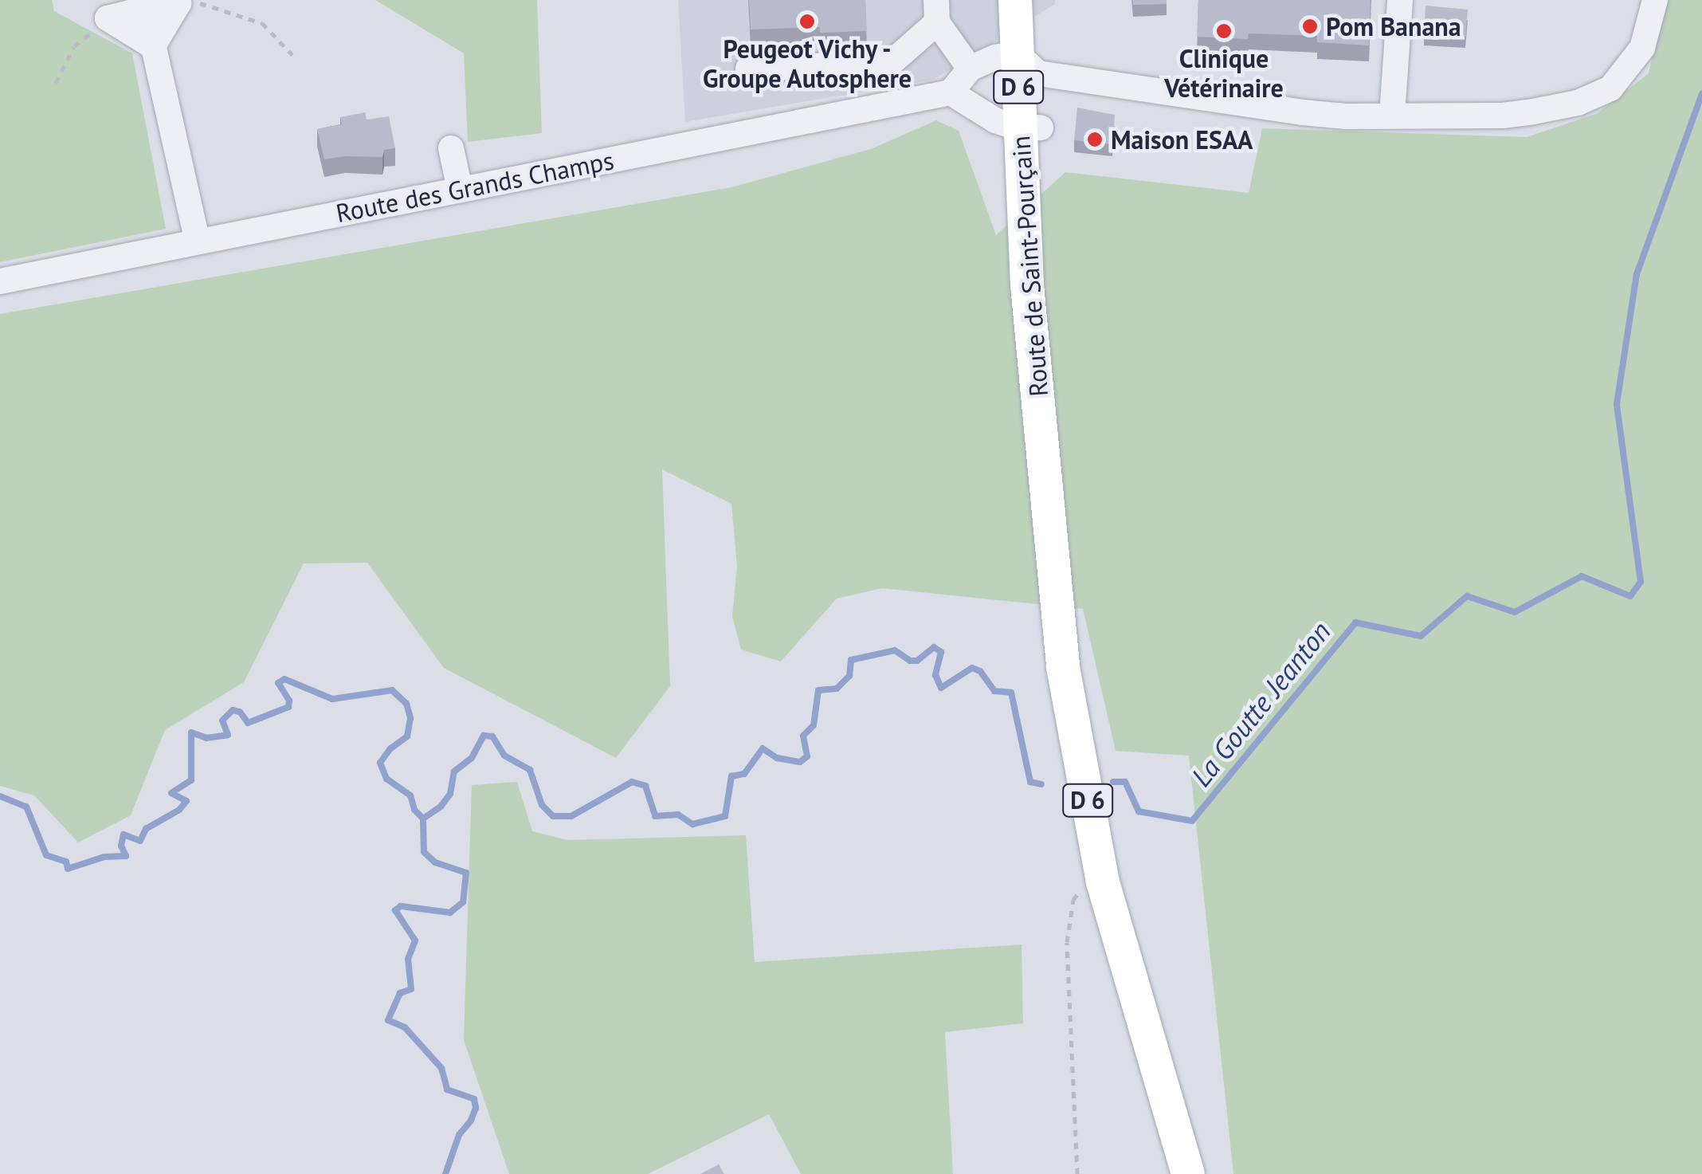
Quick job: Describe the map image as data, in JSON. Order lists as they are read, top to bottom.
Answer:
{
  "streets": {
    "main road": ["D 6", "Route de Saint-Pourçain"],
    "street": ["Route des Grands Champs"]
  },
  "water": ["La Goutte Jeanton"],
  "places": [
    "Peugeot Vichy - Groupe Autosphere",
    "Pom Banana",
    "Clinique Vétérinaire",
    "Maison ESAA"
  ]
}
